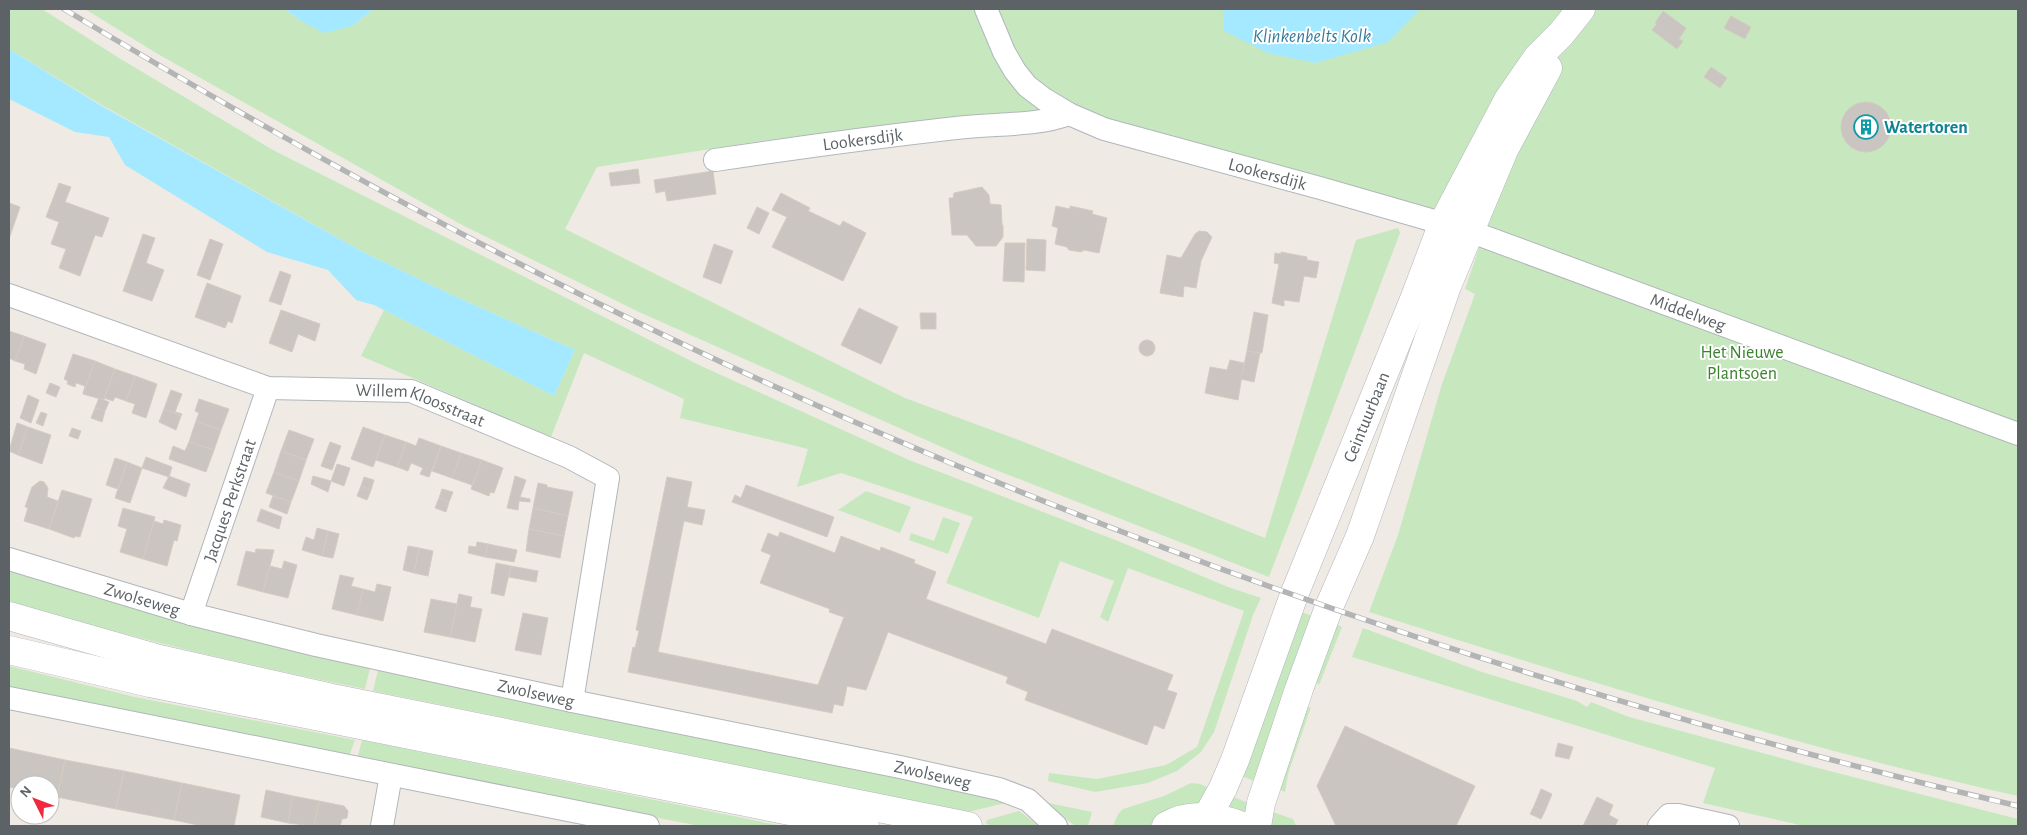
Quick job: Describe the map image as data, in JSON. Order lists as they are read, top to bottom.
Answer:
{
  "streets": {
    "street": [
      "Lookersdijk",
      "Middelweg",
      "Willem Kloosstraat",
      "Ceintuurbaan",
      "Jacques Perkstraat",
      "Zwolseweg"
    ]
  },
  "crossings": [
    ["Lookersdijk", "Middelweg"],
    ["Lookersdijk", "Ceintuurbaan"],
    ["Middelweg", "Ceintuurbaan"],
    ["Willem Kloosstraat", "Jacques Perkstraat"],
    ["Willem Kloosstraat", "Zwolseweg"],
    ["Jacques Perkstraat", "Zwolseweg"]
  ],
  "water": ["Klinkenbelts Kolk"],
  "parks": ["Het Nieuwe Plantsoen"],
  "places": {
    "building": ["Watertoren"]
  },
  "north": "top left"
}
